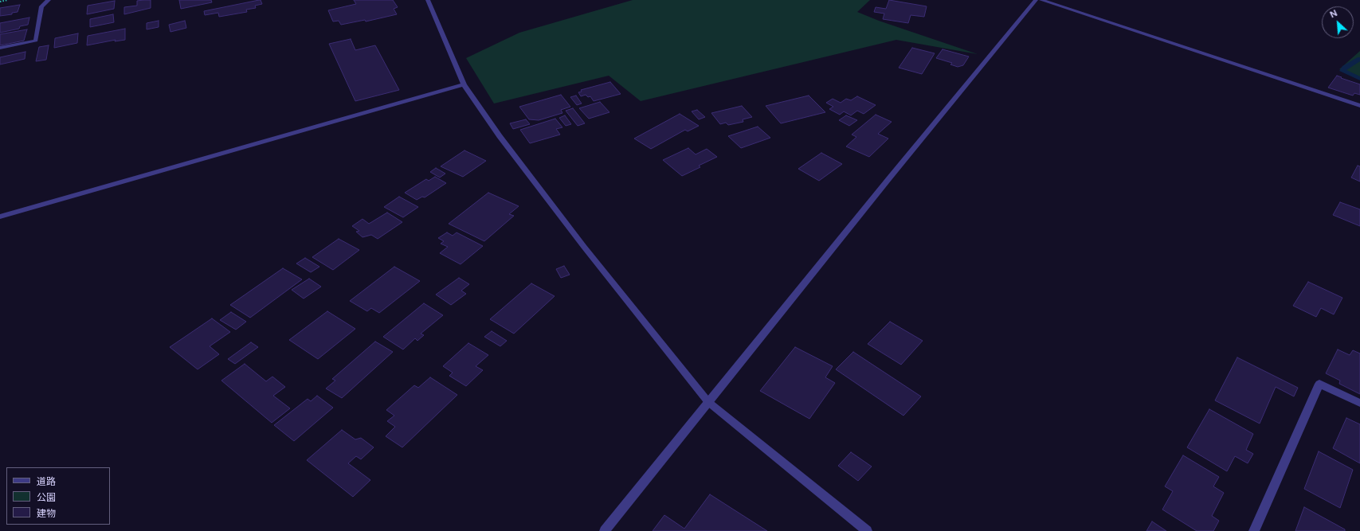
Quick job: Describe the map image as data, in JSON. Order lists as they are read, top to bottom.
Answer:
{
  "legend": ["道路", "公園", "建物"],
  "north": "top left"
}
